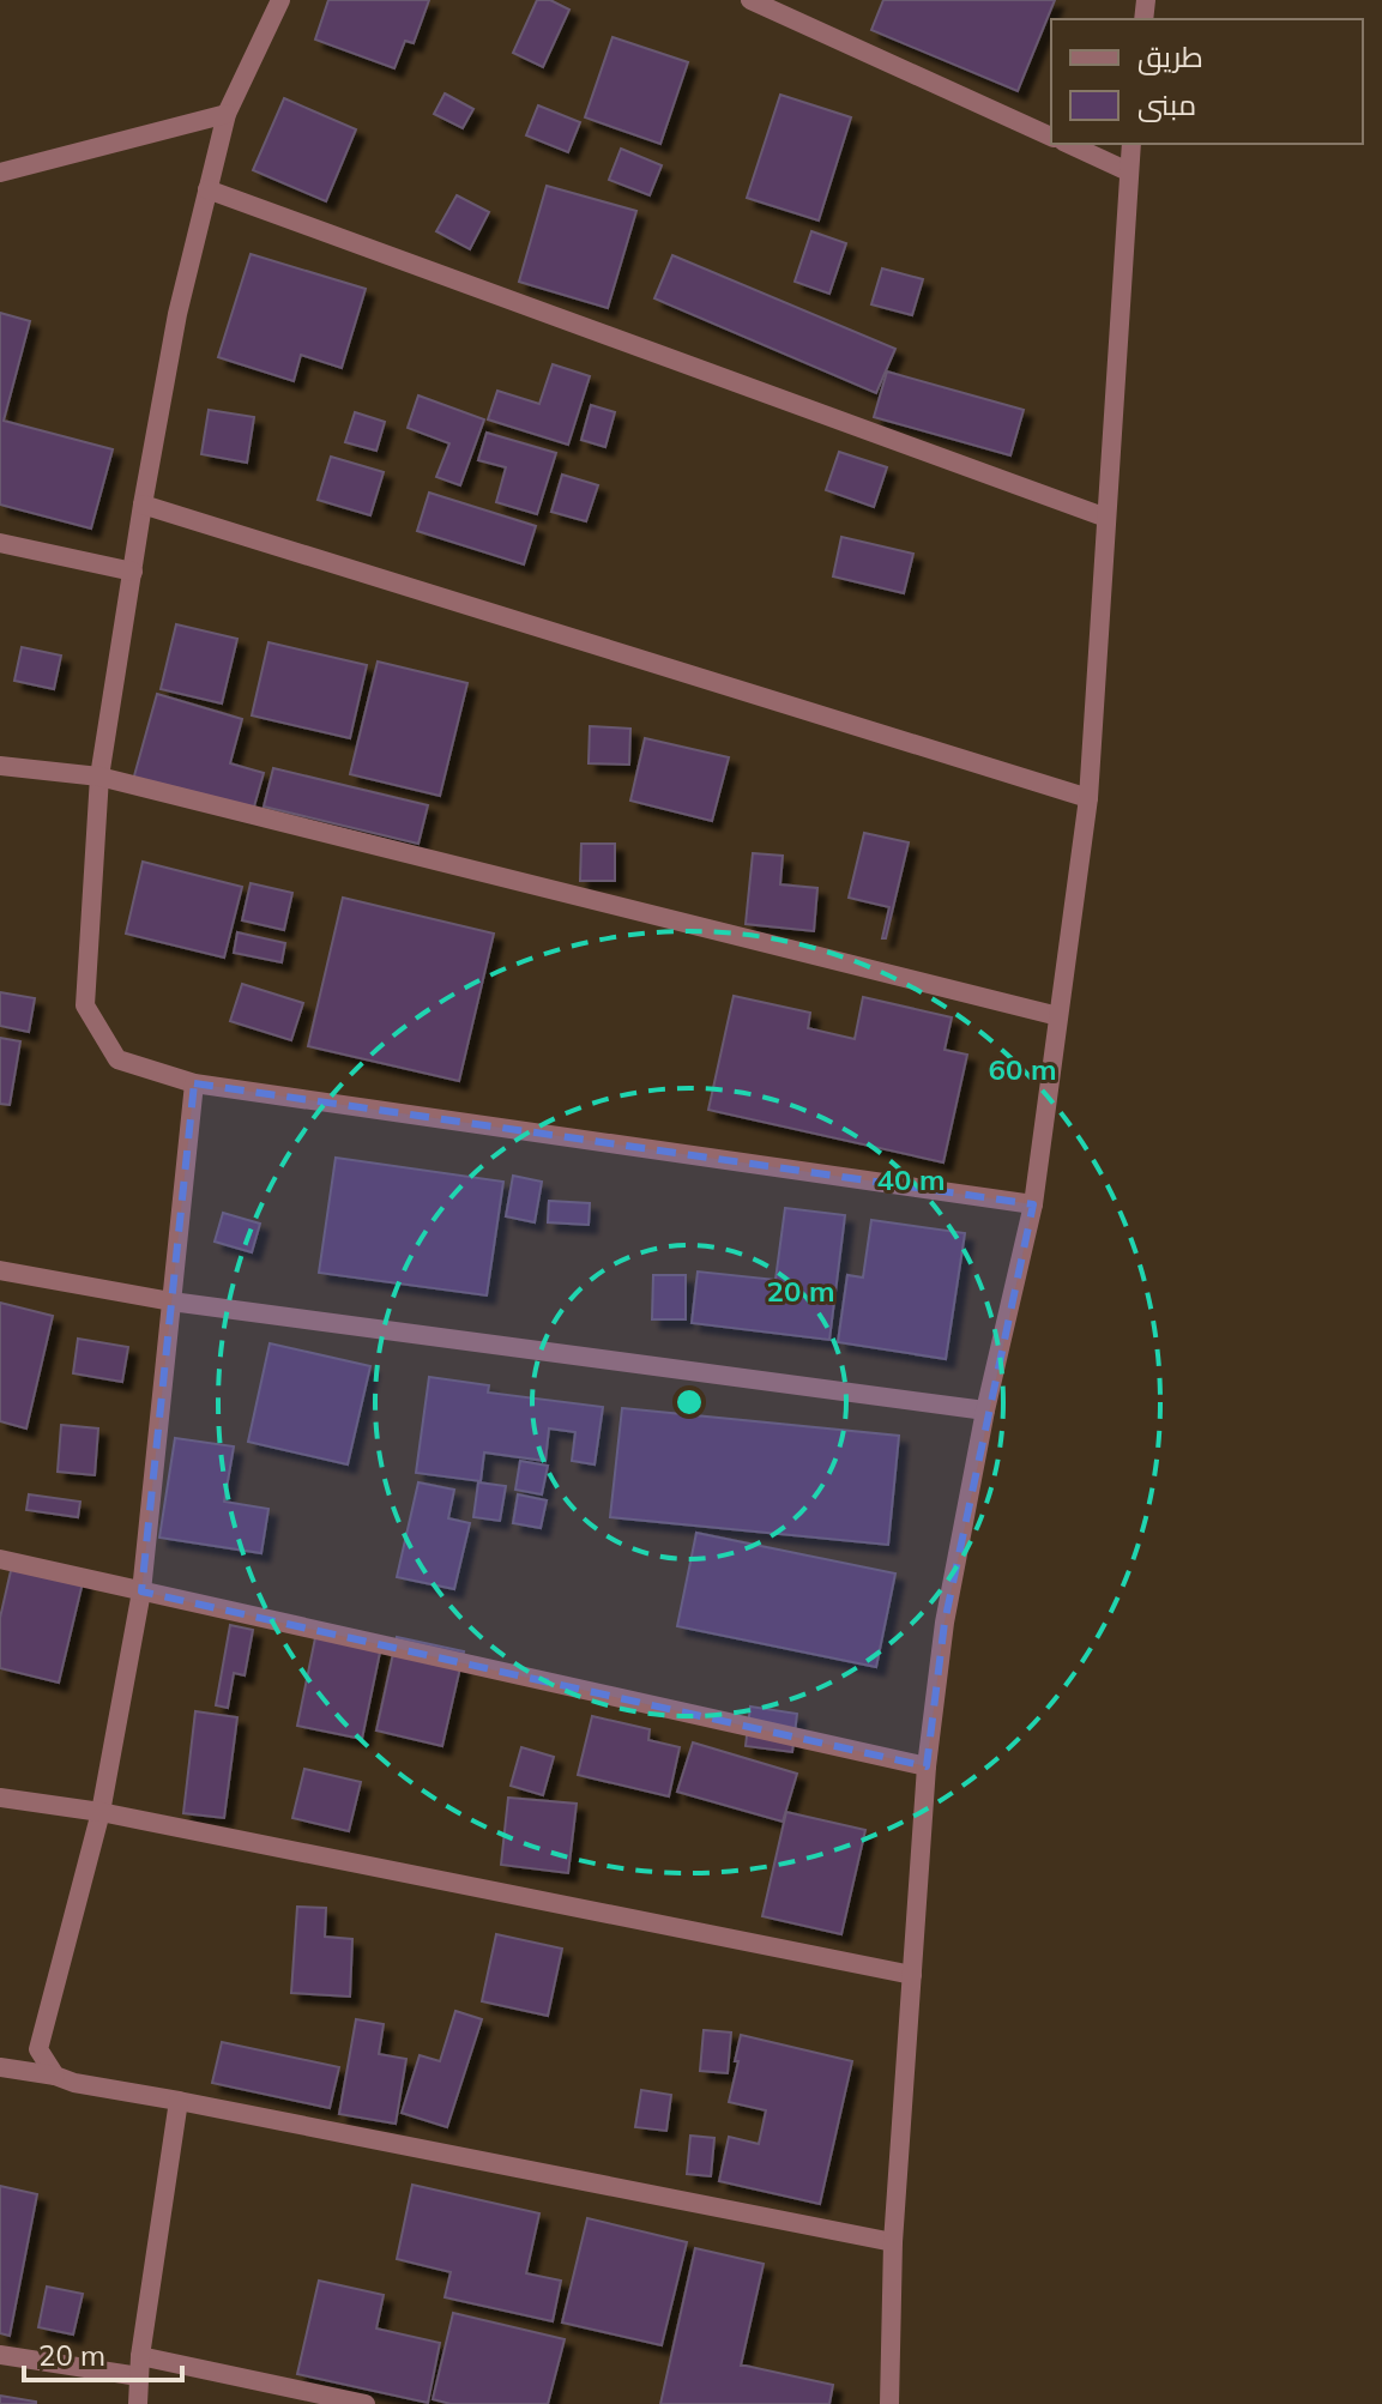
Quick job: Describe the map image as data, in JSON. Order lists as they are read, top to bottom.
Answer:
{
  "legend": ["طريق", "مبنى"],
  "scale_bar": "20 m",
  "rings": ["60 m", "40 m", "20 m"]
}
